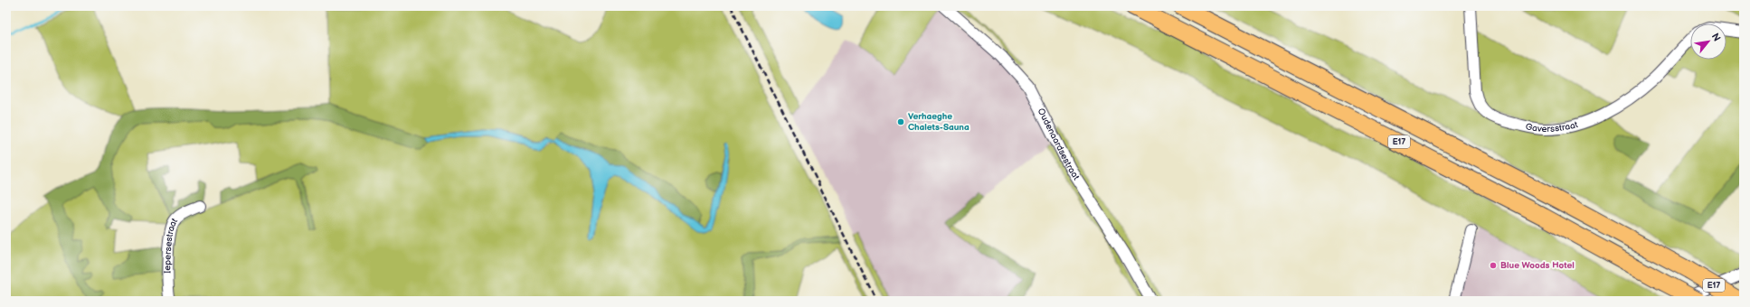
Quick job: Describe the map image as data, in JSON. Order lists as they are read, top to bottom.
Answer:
{
  "streets": {
    "highway": ["E17"],
    "street": ["Gaversstraat", "Oudenaardsestraat", "Iepersestraat"]
  },
  "places": ["Verhaeghe Chalets-Sauna", "Blue Woods Hotel"],
  "north": "top right"
}
